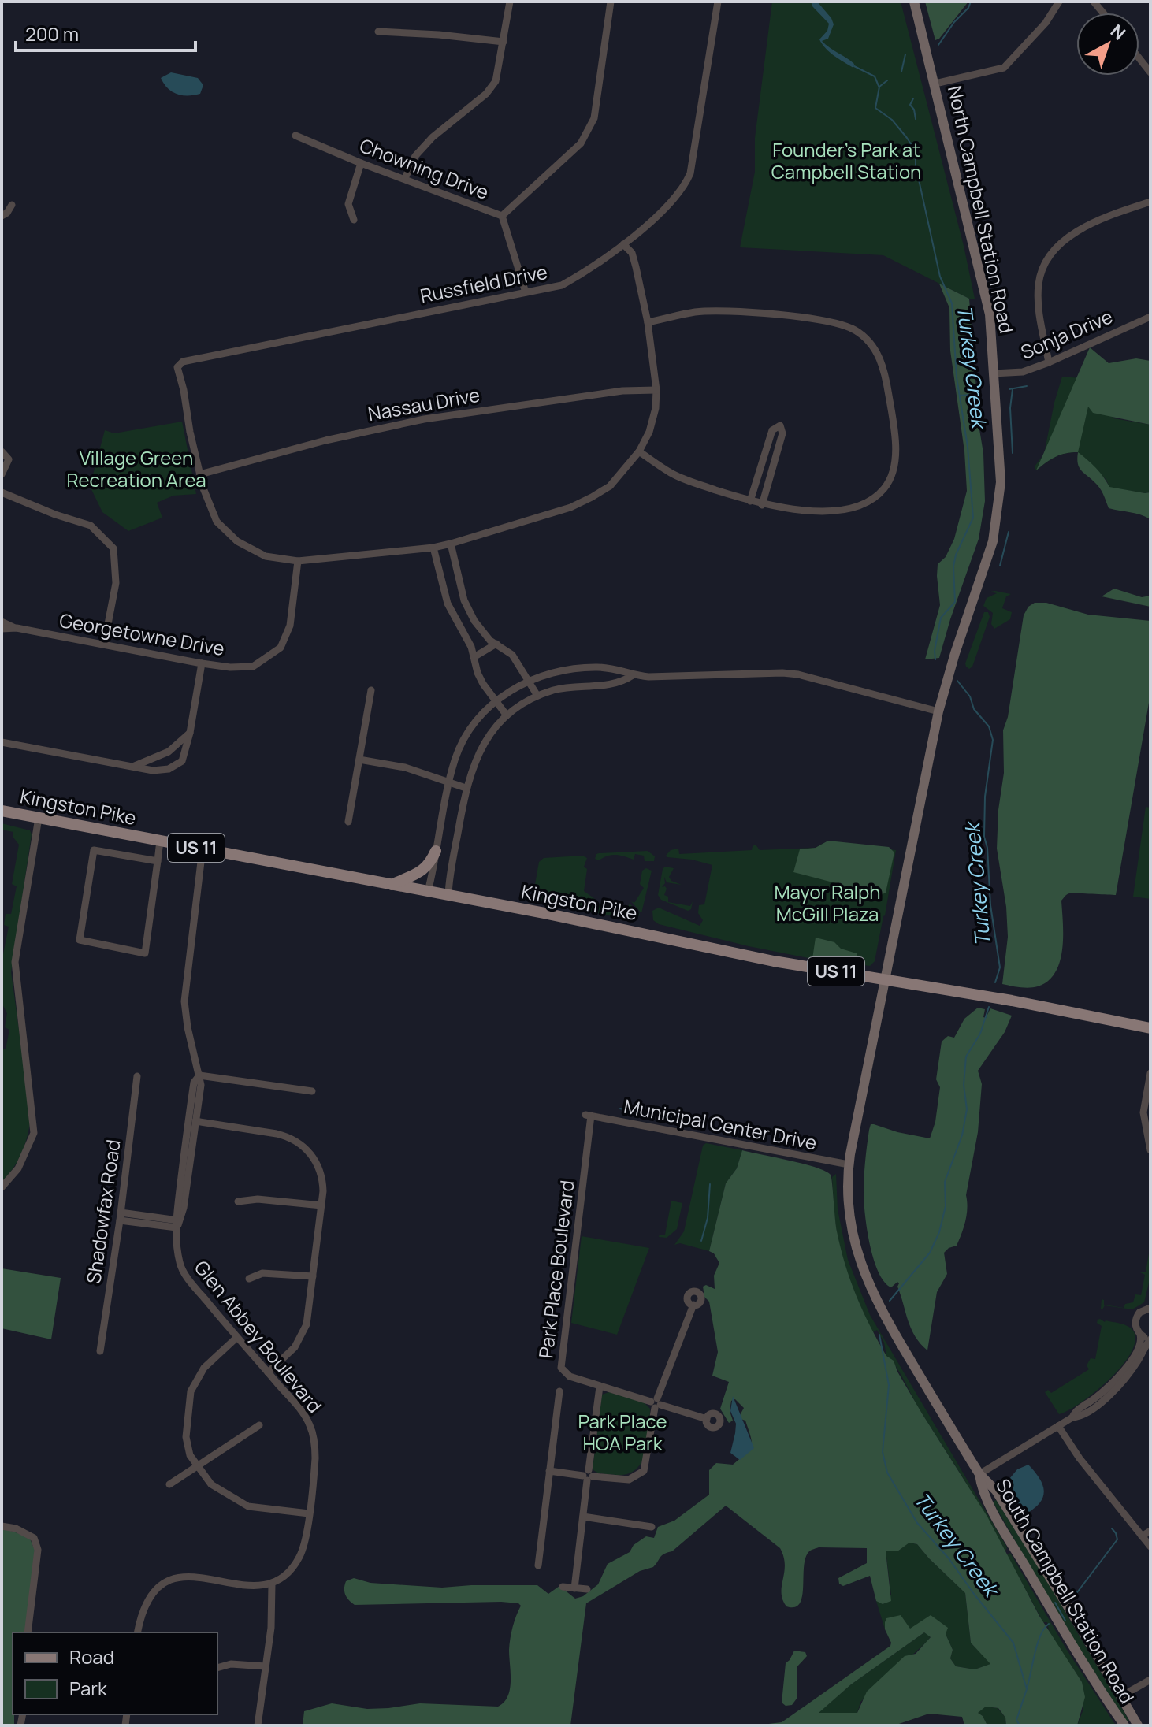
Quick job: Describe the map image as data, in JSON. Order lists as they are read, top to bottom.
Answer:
{
  "streets": {
    "main road": [
      "North Campbell Station Road",
      "Kingston Pike",
      "US 11",
      "South Campbell Station Road"
    ],
    "street": [
      "Chowning Drive",
      "Russfield Drive",
      "Sonja Drive",
      "Nassau Drive",
      "Georgetowne Drive",
      "Municipal Center Drive",
      "Shadowfax Road",
      "Park Place Boulevard",
      "Glen Abbey Boulevard"
    ]
  },
  "crossings": [
    ["Chowning Drive", "Russfield Drive"],
    ["North Campbell Station Road", "Sonja Drive"],
    ["North Campbell Station Road", "Kingston Pike"],
    ["North Campbell Station Road", "South Campbell Station Road"],
    ["Russfield Drive", "Nassau Drive"],
    ["Kingston Pike", "Glen Abbey Boulevard"],
    ["Kingston Pike", "South Campbell Station Road"],
    ["Municipal Center Drive", "Park Place Boulevard"],
    ["Municipal Center Drive", "South Campbell Station Road"]
  ],
  "water": ["Turkey Creek"],
  "parks": [
    "Founder's Park at Campbell Station",
    "Village Green Recreation Area",
    "Mayor Ralph McGill Plaza",
    "Park Place HOA Park"
  ],
  "legend": ["Road", "Park"],
  "scale_bar": "200 m",
  "north": "top right"
}
